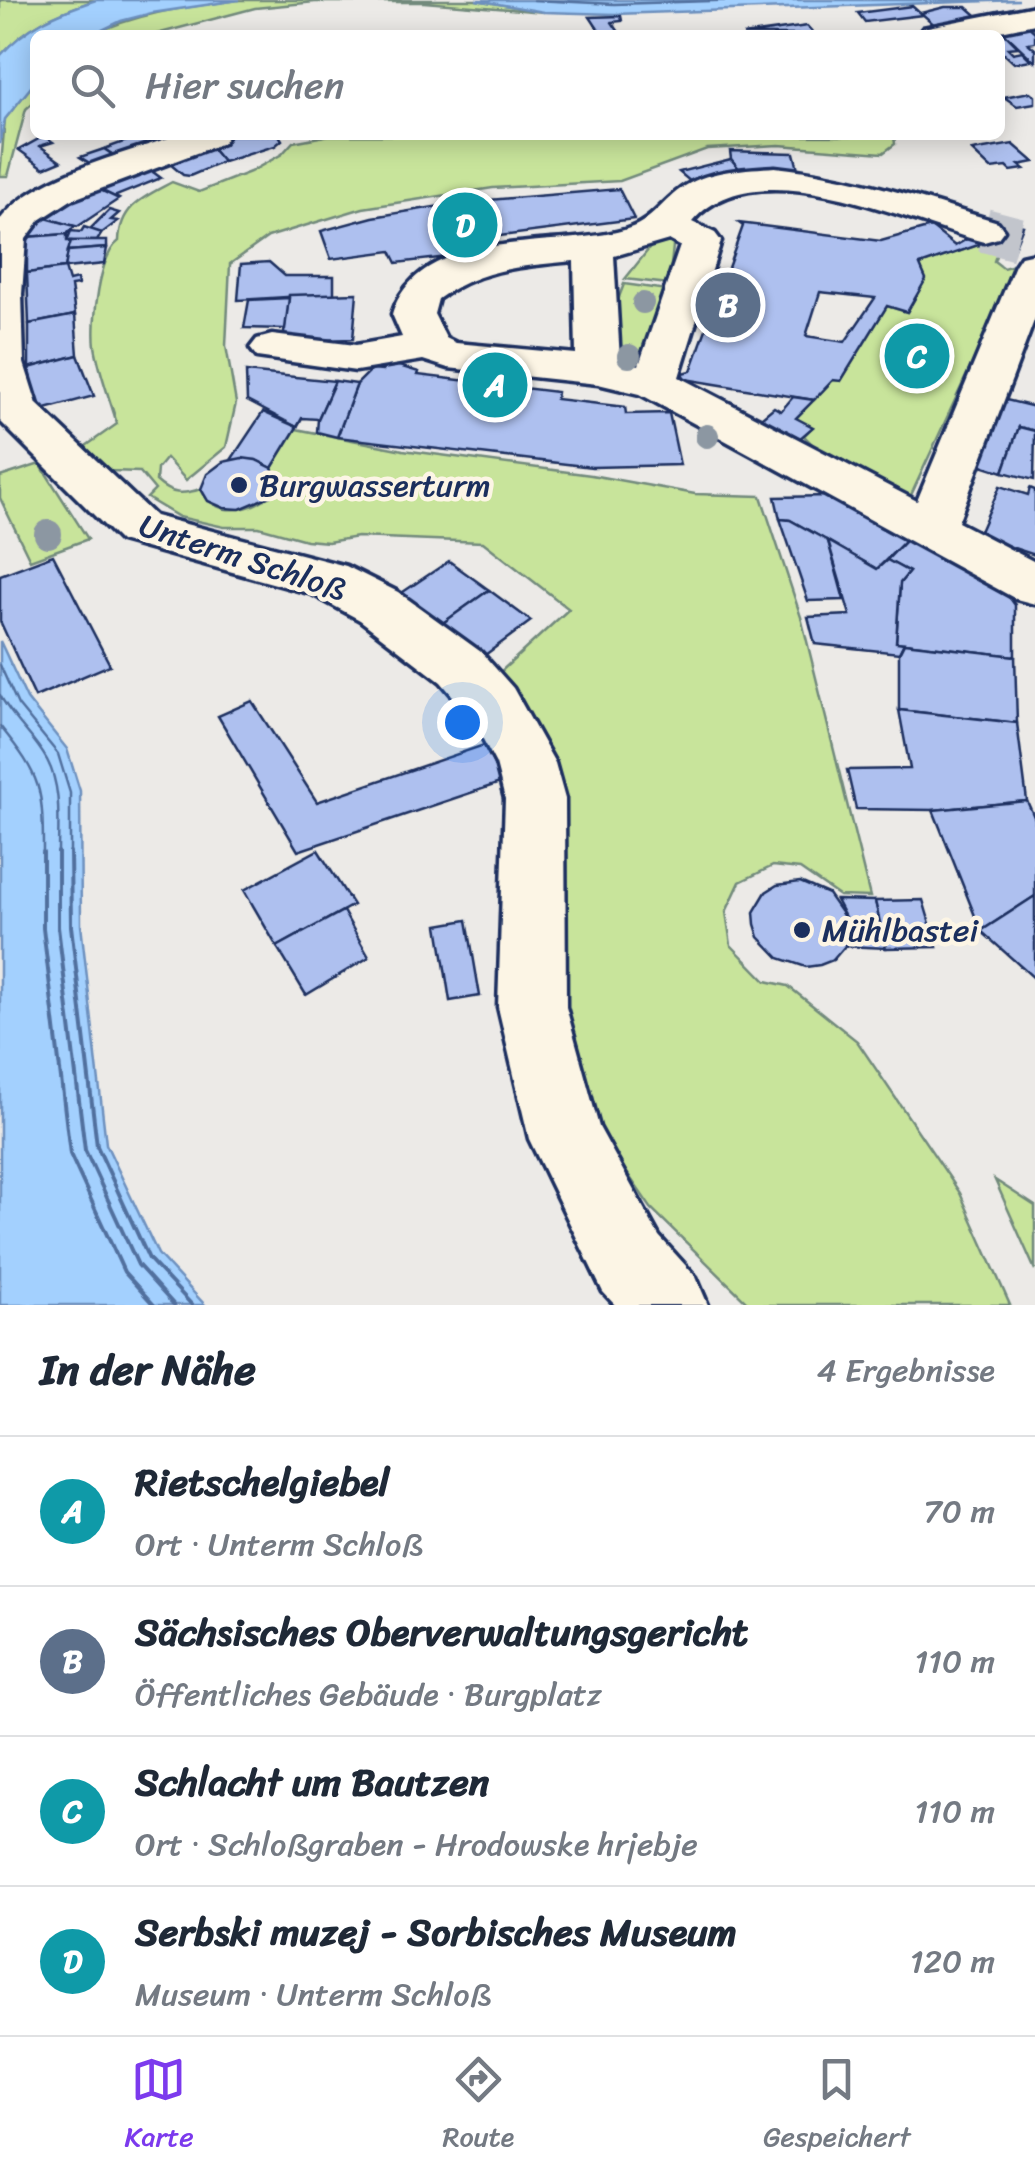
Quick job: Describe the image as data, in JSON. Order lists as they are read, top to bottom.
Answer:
{
  "streets": {
    "street": ["Unterm Schloß"]
  },
  "places": ["Burgwasserturm", "Mühlbastei"],
  "page": {
    "search": "Hier suchen",
    "pins": [
      "D",
      "B",
      "C",
      "A"
    ],
    "heading": ["In der Nähe", "4 Ergebnisse"],
    "list": [
      {
        "mark": "A",
        "name": "Rietschelgiebel",
        "note": "Ort · Unterm Schloß",
        "value": "70 m"
      },
      {
        "mark": "B",
        "name": "Sächsisches Oberverwaltungsgericht",
        "note": "Öffentliches Gebäude · Burgplatz",
        "value": "110 m"
      },
      {
        "mark": "C",
        "name": "Schlacht um Bautzen",
        "note": "Ort · Schloßgraben - Hrodowske hrjebje",
        "value": "110 m"
      },
      {
        "mark": "D",
        "name": "Serbski muzej - Sorbisches Museum",
        "note": "Museum · Unterm Schloß",
        "value": "120 m"
      }
    ],
    "nav": ["Karte", "Route", "Gespeichert"]
  }
}
